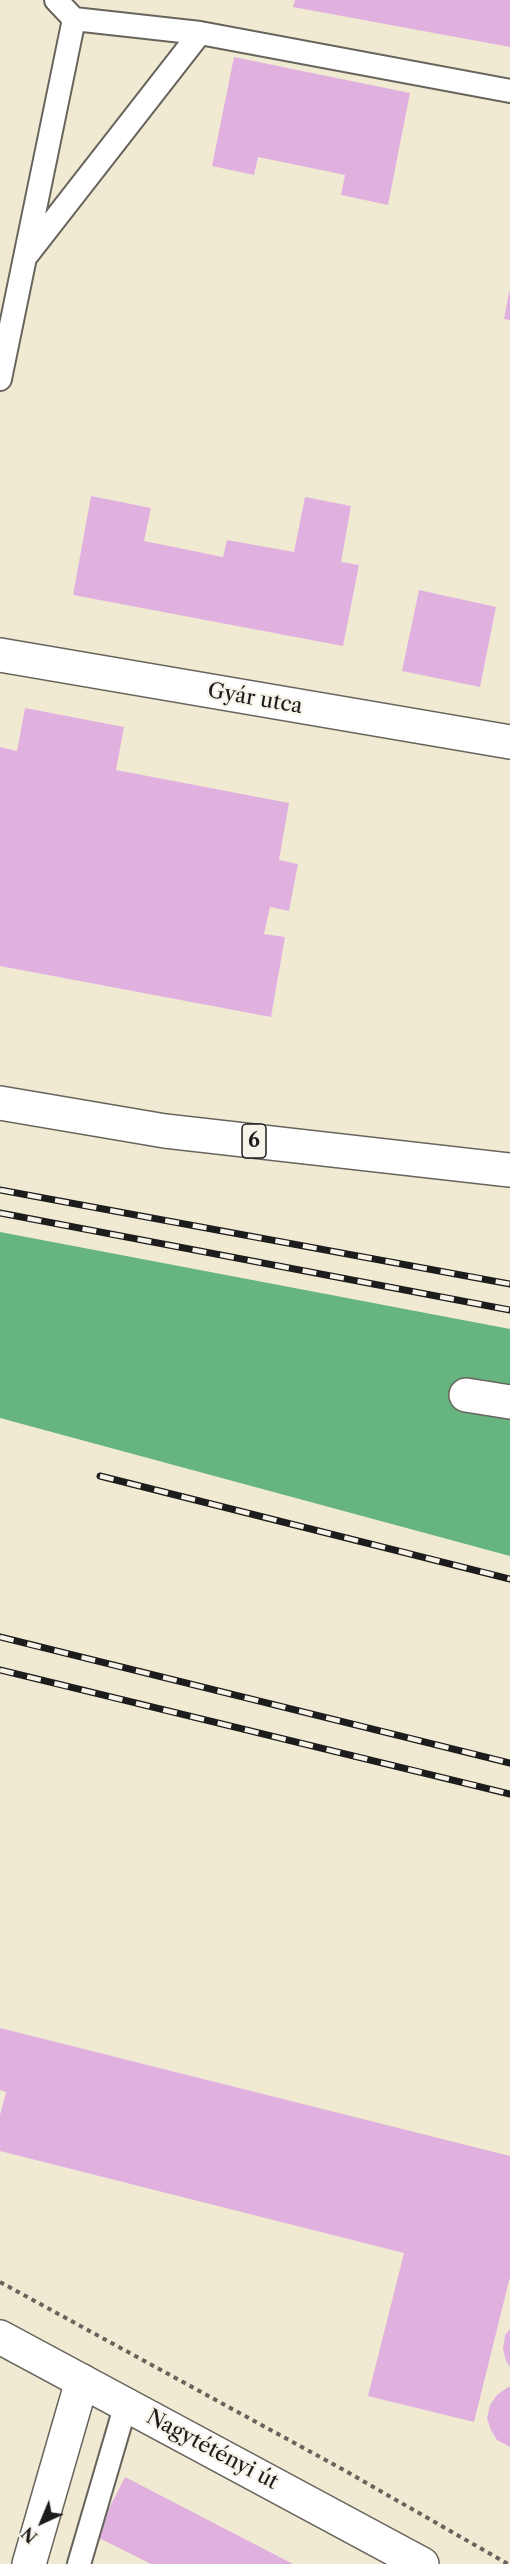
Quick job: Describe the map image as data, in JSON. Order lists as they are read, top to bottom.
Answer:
{
  "streets": {
    "main road": ["Gyár utca", "6", "Nagytétényi út"]
  },
  "north": "bottom left"
}
